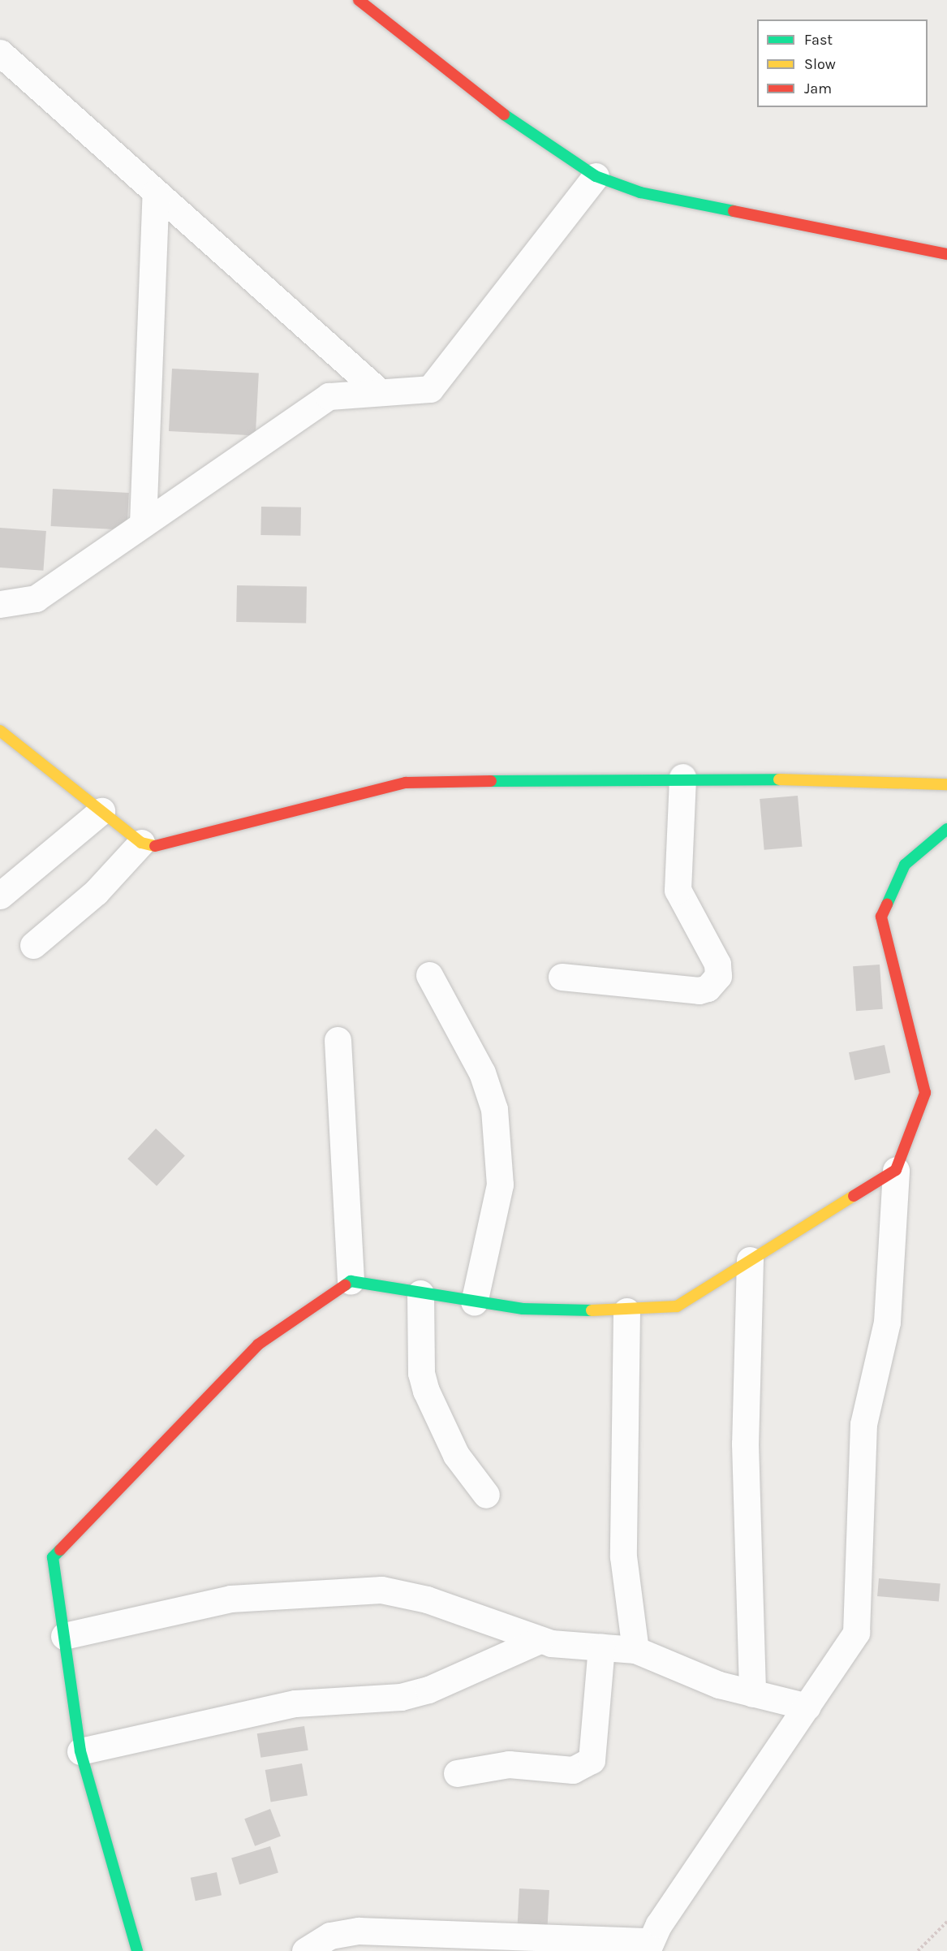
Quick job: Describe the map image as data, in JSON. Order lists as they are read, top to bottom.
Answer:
{
  "legend": ["Fast", "Slow", "Jam"]
}
